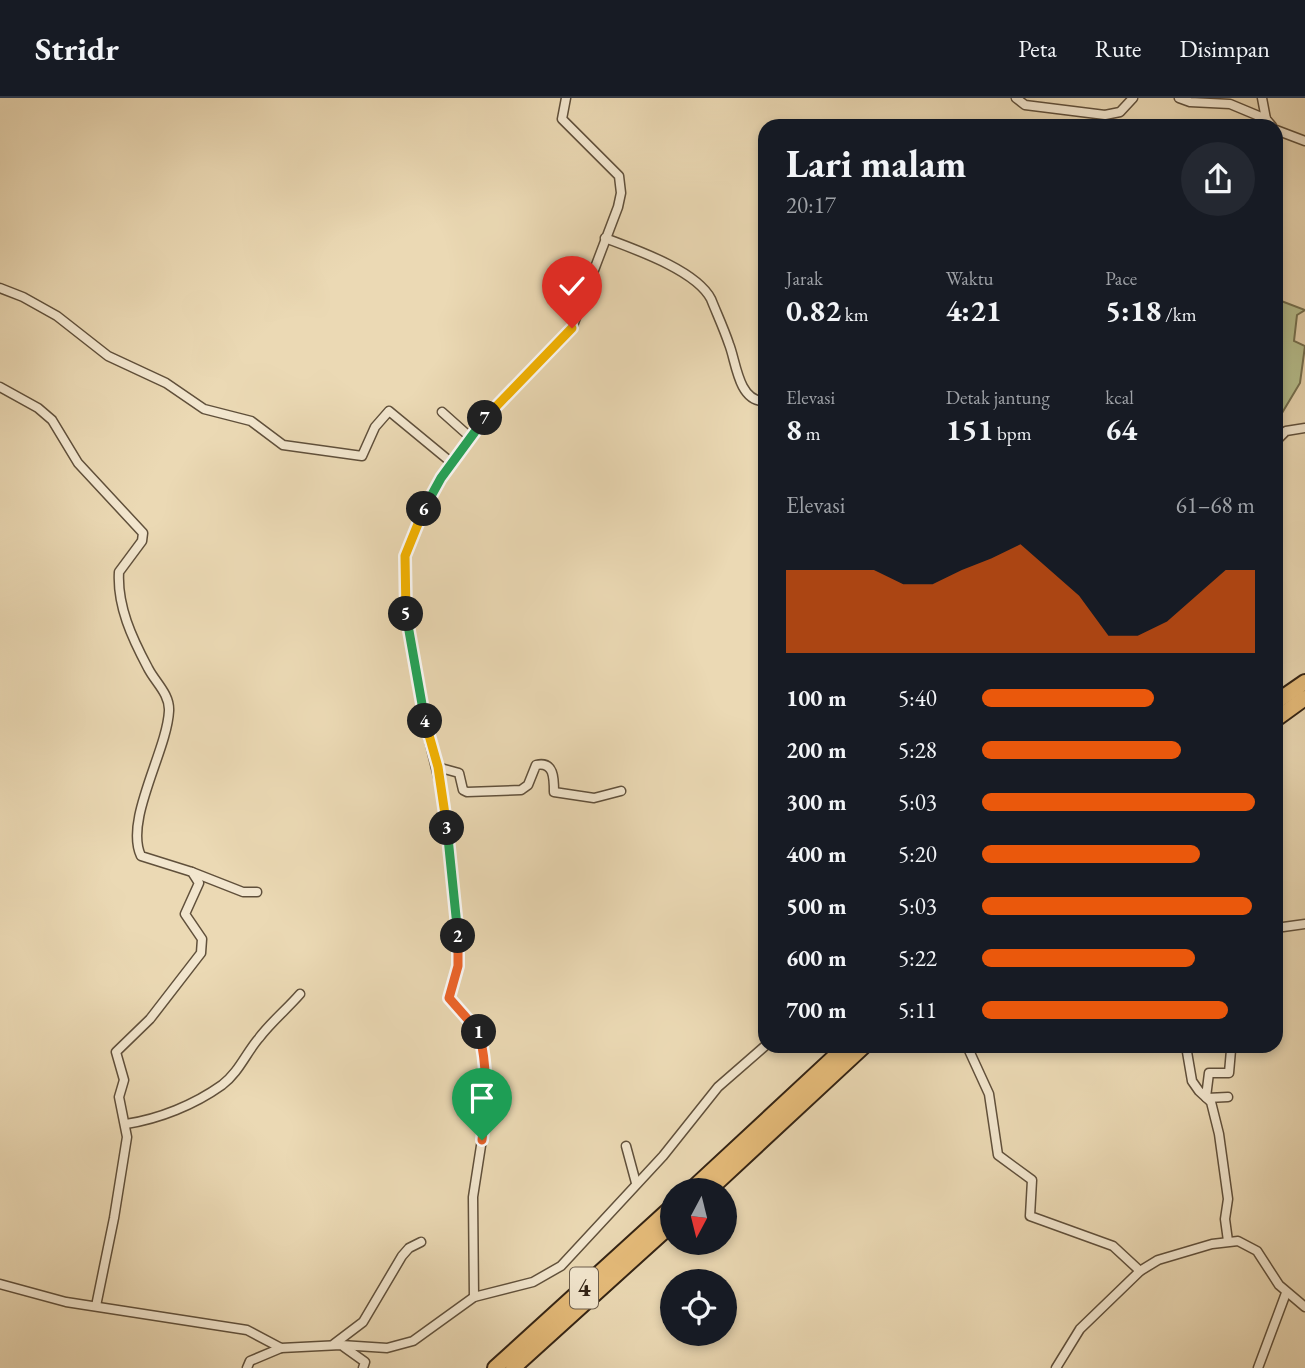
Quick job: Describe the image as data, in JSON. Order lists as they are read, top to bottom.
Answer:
{
  "streets": {
    "highway": ["4"]
  },
  "north": "bottom",
  "page": {
    "header": "Stridr",
    "nav": ["Peta", "Rute", "Disimpan"],
    "heading": ["Lari malam", "20:17"],
    "stats": [
      ["Jarak", "0.82 km"],
      ["Waktu", "4:21"],
      ["Pace", "5:18 /km"],
      ["Elevasi", "8 m"],
      ["Detak jantung", "151 bpm"],
      ["kcal", "64"]
    ],
    "pins": [
      "7",
      "6",
      "5",
      "4",
      "3",
      "2",
      "1"
    ],
    "chart": ["Elevasi", "61–68 m"],
    "list": [
      {
        "name": "100 m",
        "note": "5:40"
      },
      {
        "name": "200 m",
        "note": "5:28"
      },
      {
        "name": "300 m",
        "note": "5:03"
      },
      {
        "name": "400 m",
        "note": "5:20"
      },
      {
        "name": "500 m",
        "note": "5:03"
      },
      {
        "name": "600 m",
        "note": "5:22"
      },
      {
        "name": "700 m",
        "note": "5:11"
      }
    ]
  }
}
